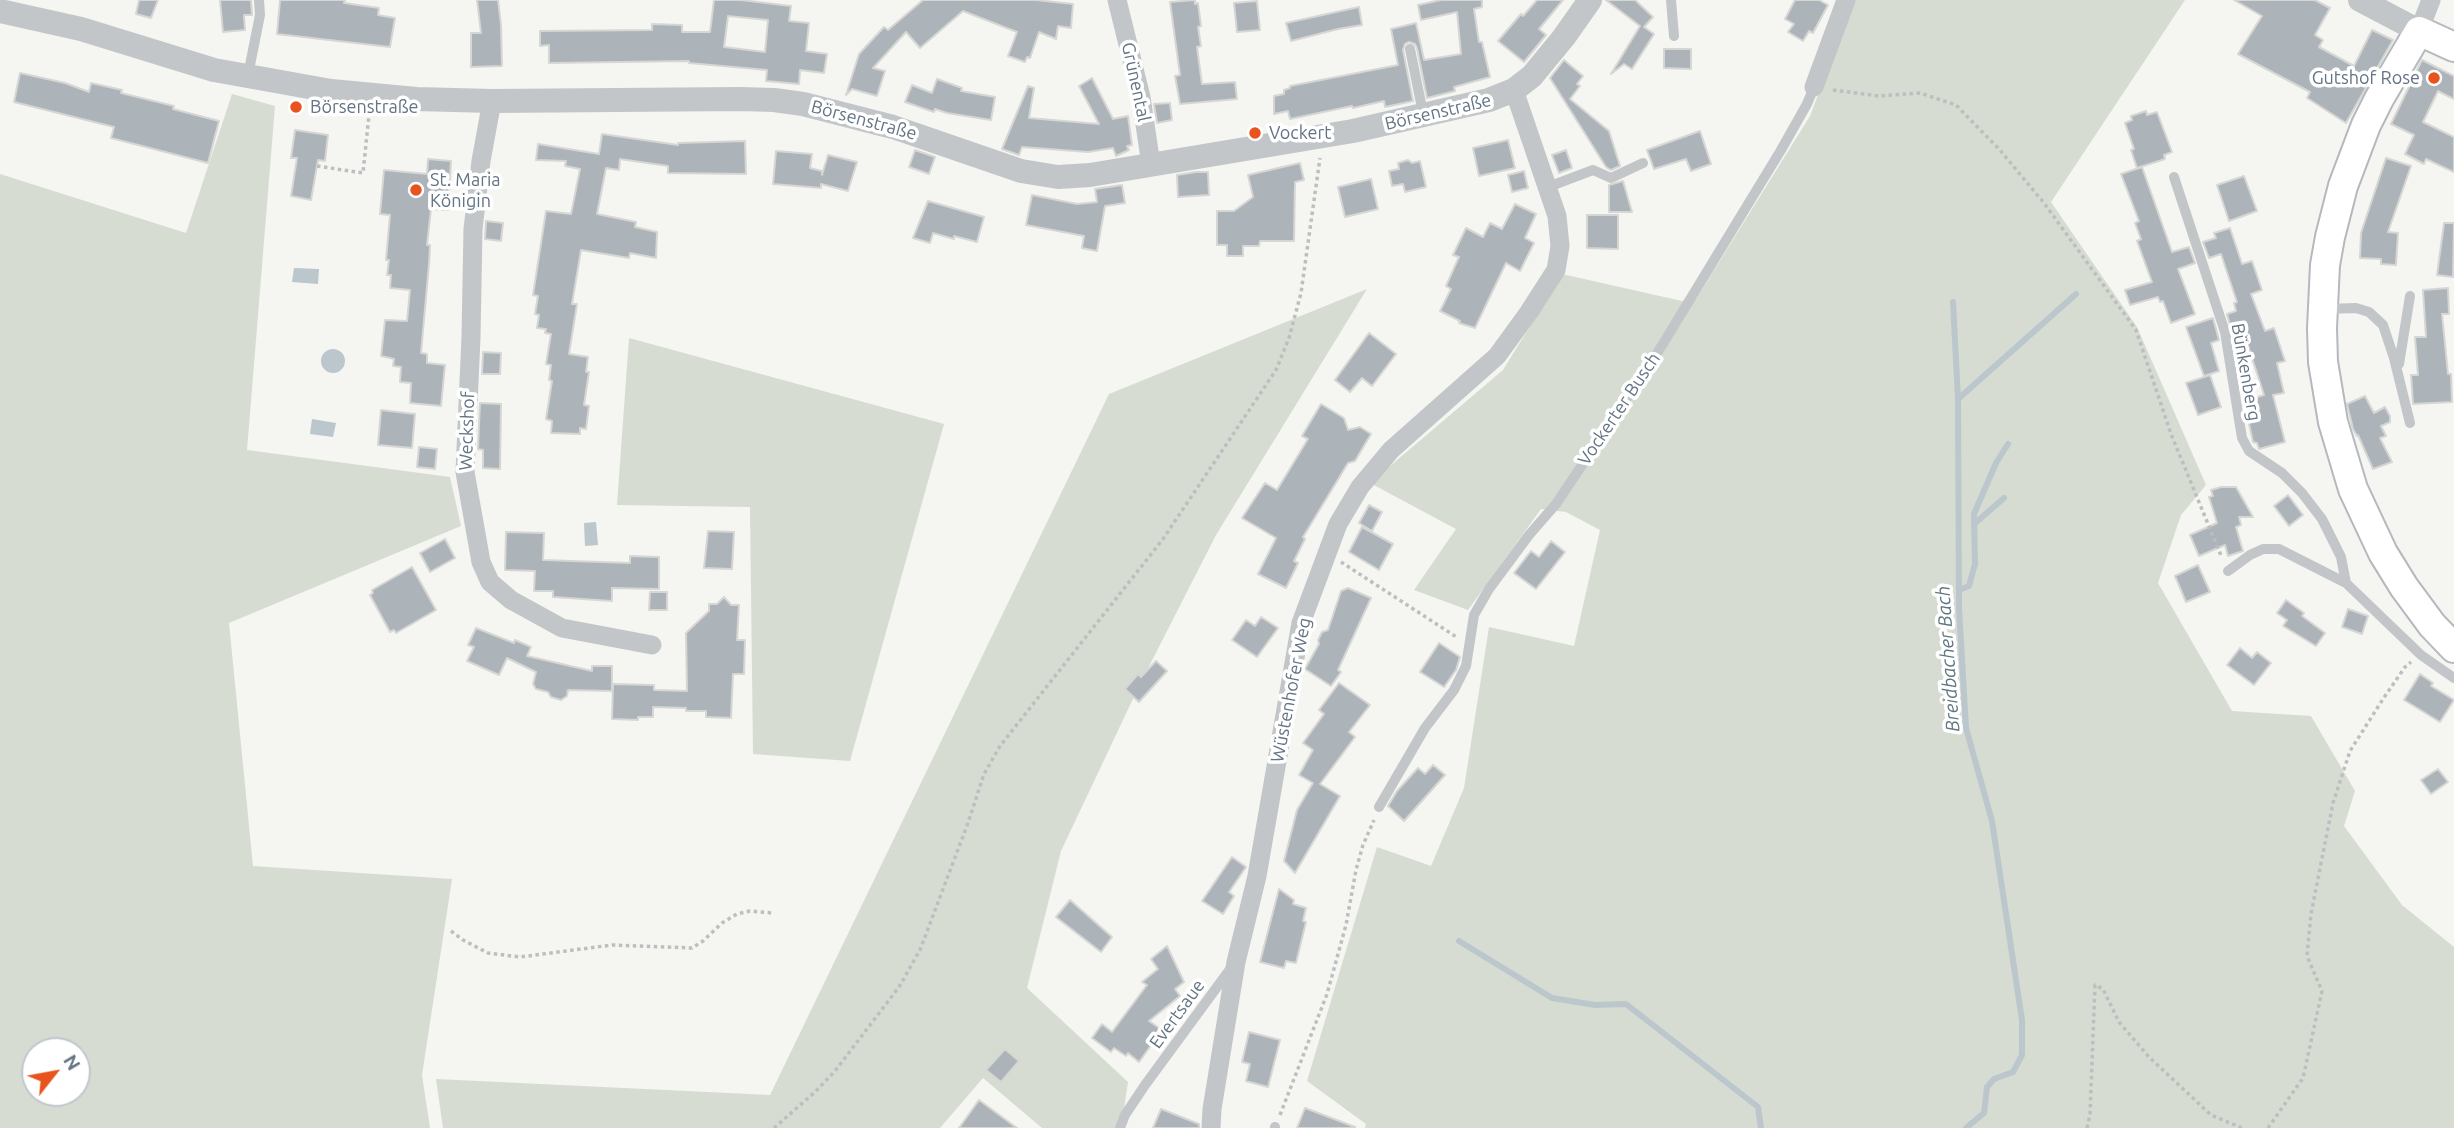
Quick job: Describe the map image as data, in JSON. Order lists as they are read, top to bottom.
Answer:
{
  "streets": {
    "street": [
      "Grünental",
      "Börsenstraße",
      "Vockerter Busch",
      "Weckshof",
      "Wüstenhofer Weg"
    ],
    "lane": ["Bünkenberg", "Evertsaue"]
  },
  "crossings": [
    ["Grünental", "Börsenstraße"],
    ["Börsenstraße", "Weckshof"],
    ["Börsenstraße", "Wüstenhofer Weg"],
    ["Wüstenhofer Weg", "Evertsaue"]
  ],
  "water": ["Breidbacher Bach"],
  "places": [
    "Gutshof Rose",
    "Börsenstraße",
    "Vockert",
    "St. Maria Königin"
  ],
  "north": "top right"
}
